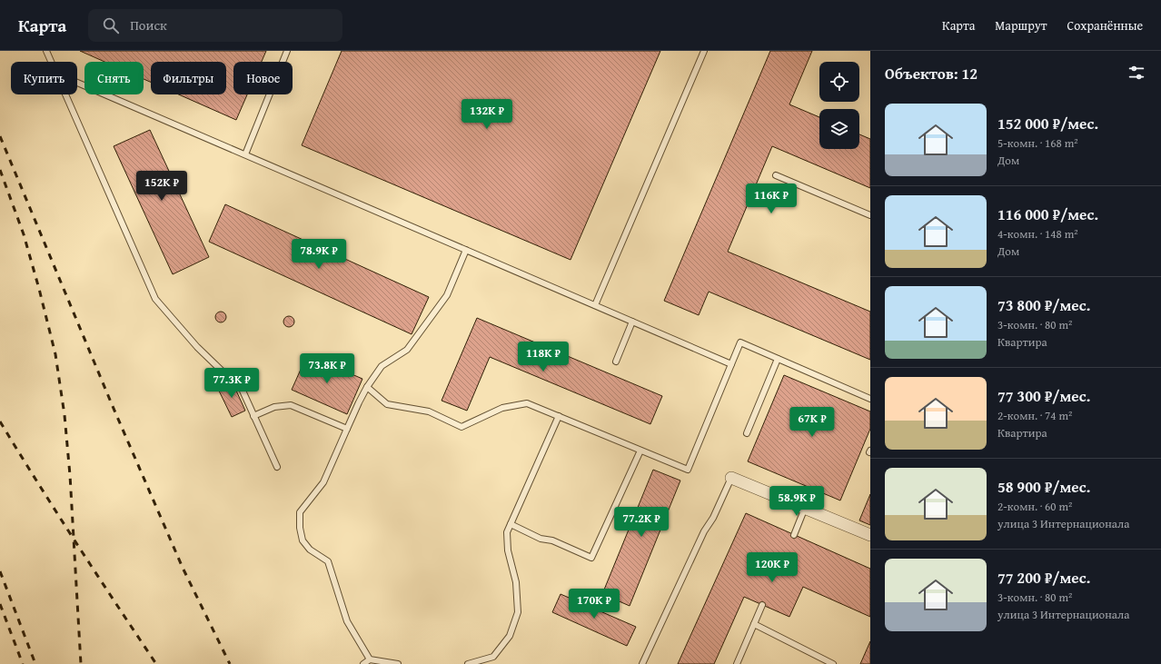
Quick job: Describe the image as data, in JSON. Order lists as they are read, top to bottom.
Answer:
{
  "page": {
    "header": "Карта",
    "search": "Поиск",
    "nav": ["Карта", "Маршрут", "Сохранённые"],
    "heading": "Объектов: 12",
    "chip": [
      "Купить",
      "Снять",
      "Фильтры",
      "Новое"
    ],
    "list": [
      {
        "name": "152 000 ₽/мес.",
        "note": "5-комн. · 168 m² · Дом"
      },
      {
        "name": "116 000 ₽/мес.",
        "note": "4-комн. · 148 m² · Дом"
      },
      {
        "name": "73 800 ₽/мес.",
        "note": "3-комн. · 80 m² · Квартира"
      },
      {
        "name": "77 300 ₽/мес.",
        "note": "2-комн. · 74 m² · Квартира"
      },
      {
        "name": "58 900 ₽/мес.",
        "note": "2-комн. · 60 m² · улица 3 Интернационала"
      },
      {
        "name": "77 200 ₽/мес.",
        "note": "3-комн. · 80 m² · улица 3 Интернационала"
      }
    ],
    "price": [
      "132K ₽",
      "152K ₽",
      "116K ₽",
      "78.9K ₽",
      "118K ₽",
      "73.8K ₽",
      "77.3K ₽",
      "67K ₽",
      "58.9K ₽",
      "77.2K ₽",
      "120K ₽",
      "170K ₽"
    ]
  }
}
